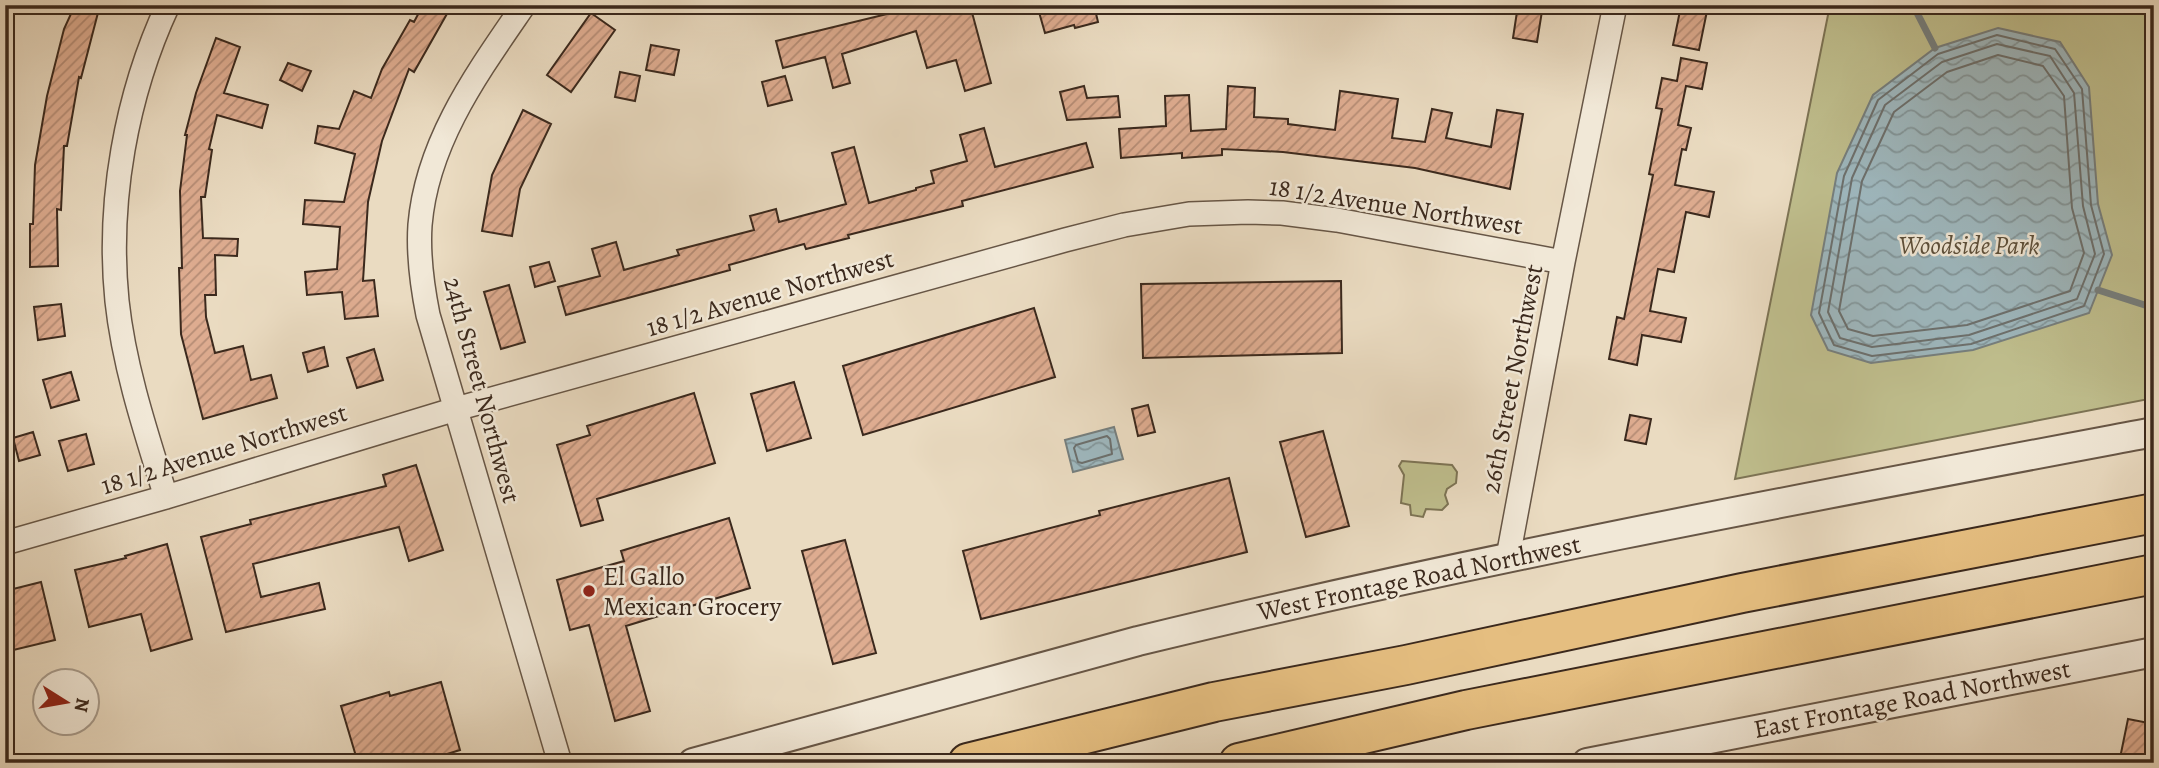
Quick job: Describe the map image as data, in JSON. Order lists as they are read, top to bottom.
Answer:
{
  "streets": {
    "street": [
      "18 1/2 Avenue Northwest",
      "26th Street Northwest",
      "24th Street Northwest",
      "West Frontage Road Northwest",
      "East Frontage Road Northwest"
    ]
  },
  "crossings": [
    ["18 1/2 Avenue Northwest", "26th Street Northwest"],
    ["18 1/2 Avenue Northwest", "24th Street Northwest"],
    ["26th Street Northwest", "West Frontage Road Northwest"]
  ],
  "parks": ["Woodside Park"],
  "places": ["El Gallo Mexican Grocery"],
  "north": "right"
}
